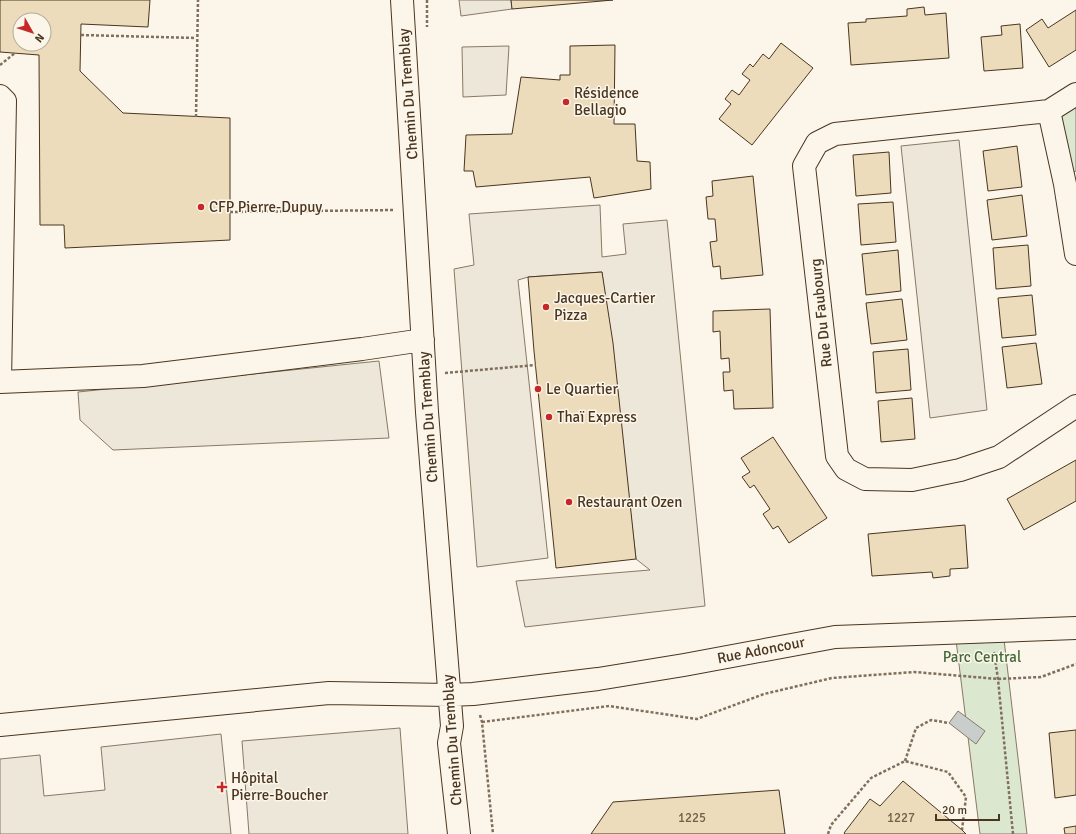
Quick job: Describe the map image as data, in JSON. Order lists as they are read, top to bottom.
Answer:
{
  "streets": {
    "street": ["Chemin Du Tremblay", "Rue Du Faubourg", "Rue Adoncour"]
  },
  "crossings": [
    ["Chemin Du Tremblay", "Rue Adoncour"]
  ],
  "parks": ["Parc Central"],
  "places": {
    "other": [
      "Résidence Bellagio",
      "CFP Pierre-Dupuy",
      "Jacques-Cartier Pizza",
      "Le Quartier",
      "Thaï Express",
      "Restaurant Ozen"
    ],
    "health": ["Hôpital Pierre-Boucher"]
  },
  "house_numbers": ["1225", "1227"],
  "scale_bar": "20 m",
  "north": "bottom right"
}
